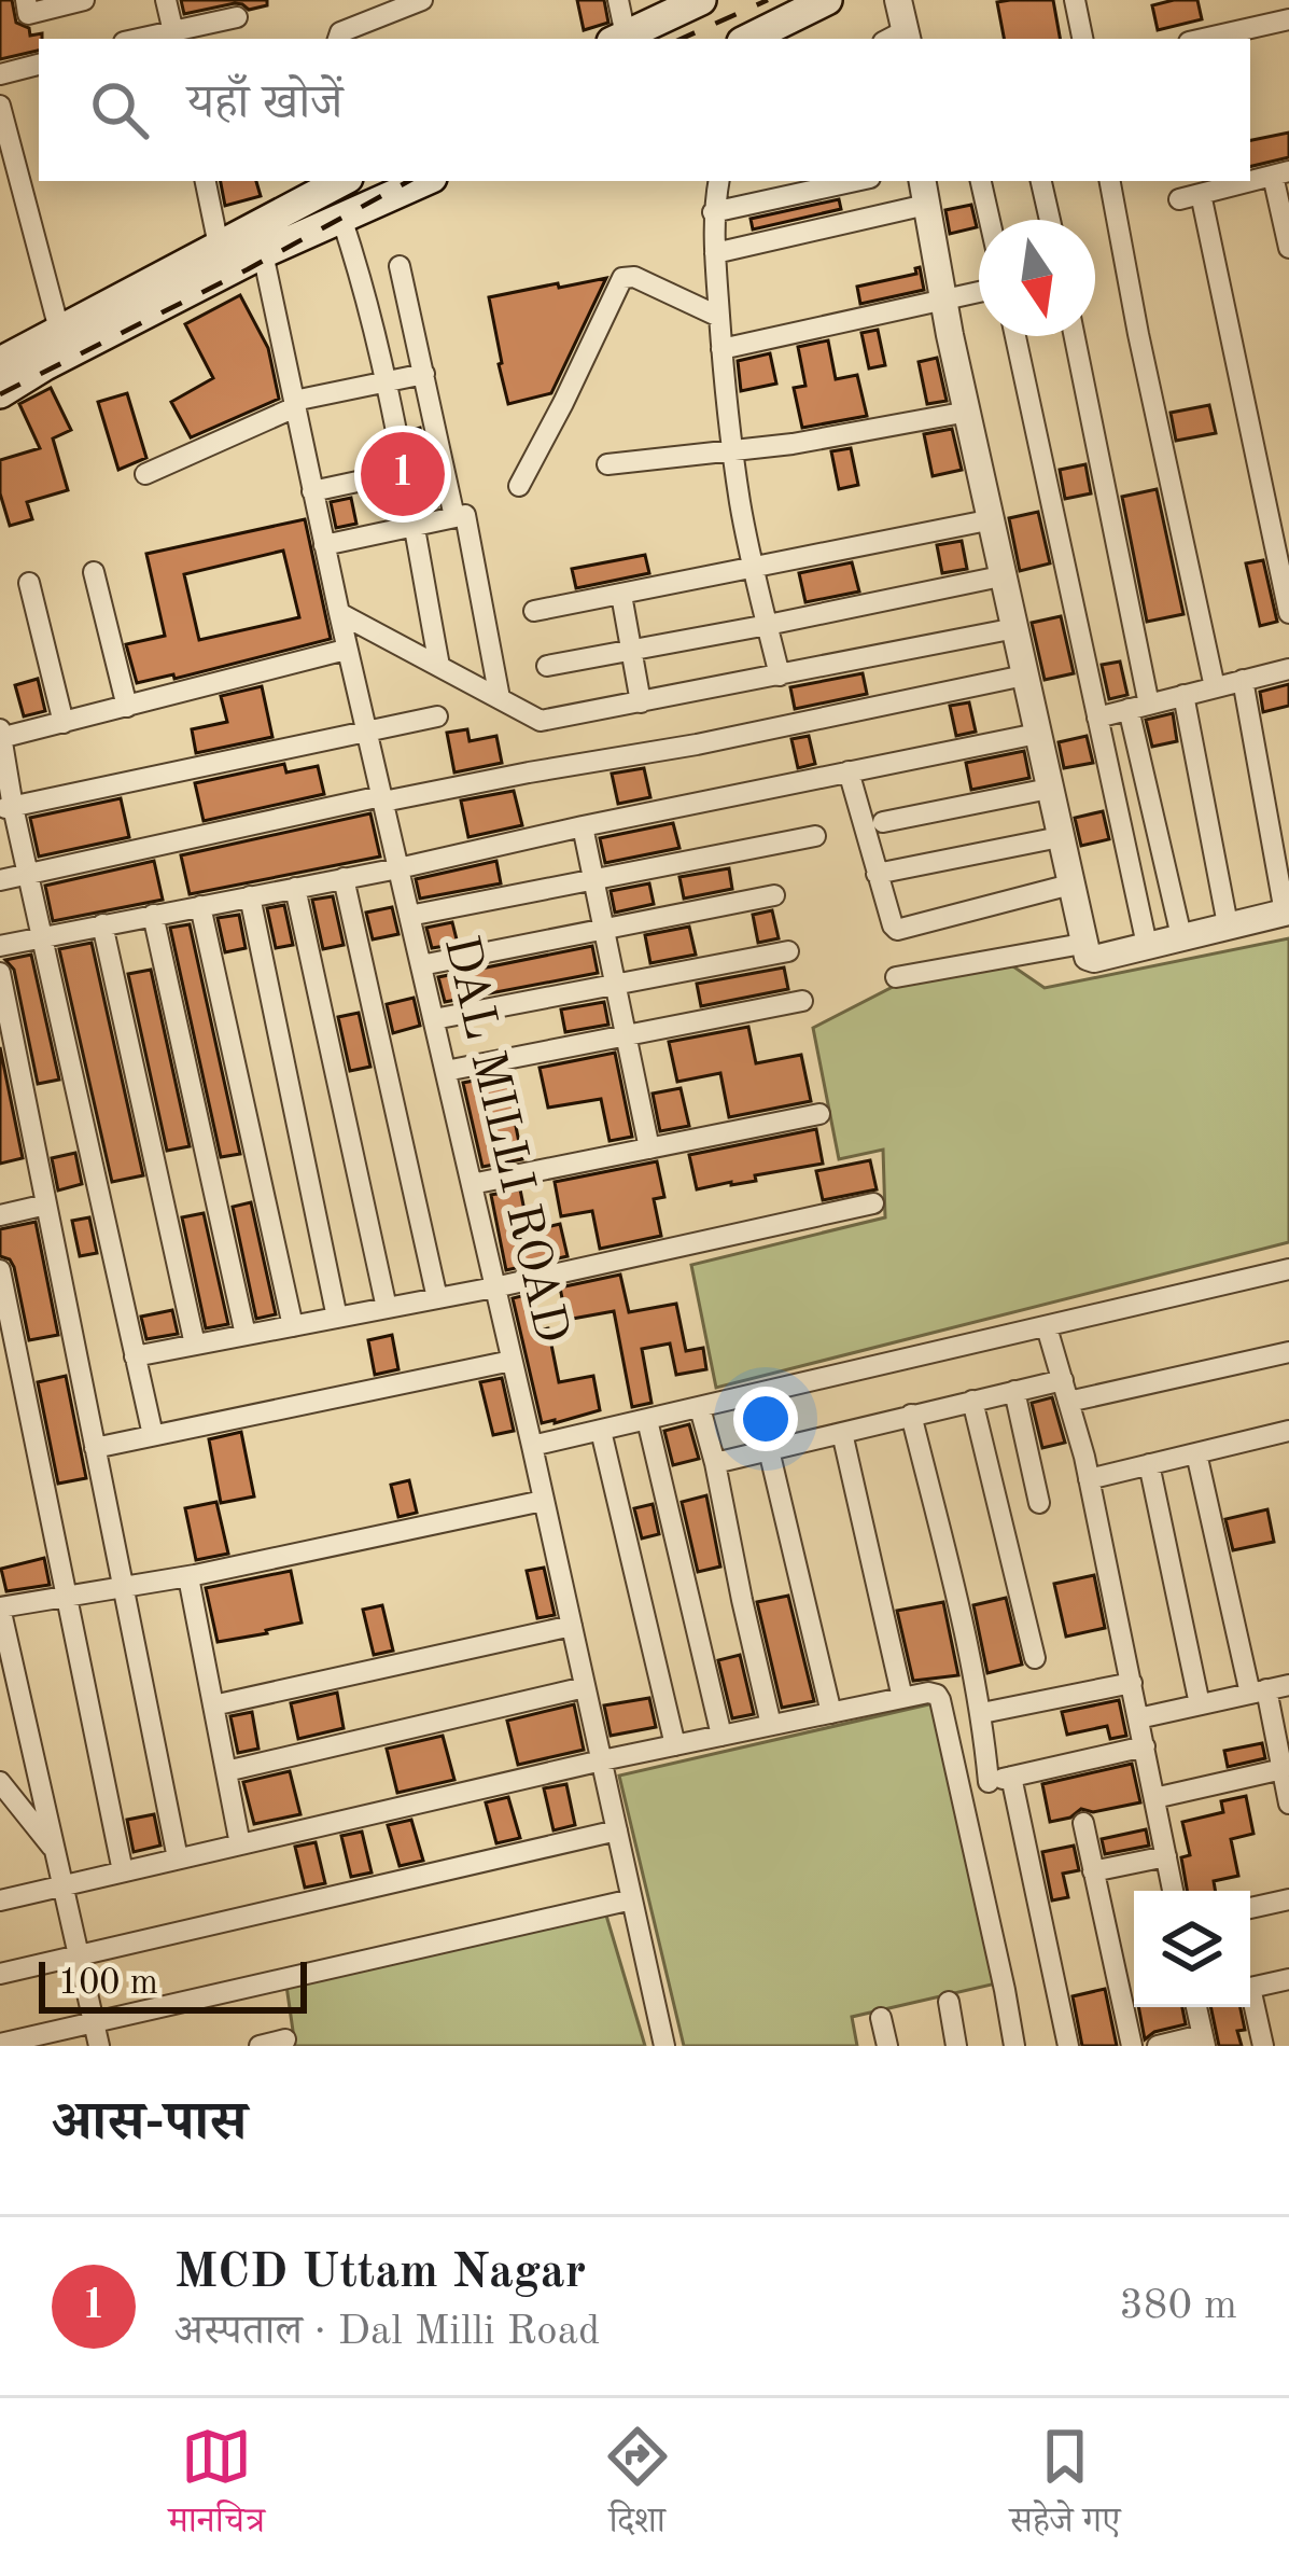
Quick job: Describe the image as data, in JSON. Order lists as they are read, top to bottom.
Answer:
{
  "streets": {
    "street": ["DAL MILLI ROAD"]
  },
  "scale_bar": "100 m",
  "north": "bottom",
  "page": {
    "search": "यहाँ खोजें",
    "pins": "1",
    "scale": "100 m",
    "heading": "आस-पास",
    "list": [
      {
        "mark": "1",
        "name": "MCD Uttam Nagar",
        "note": "अस्पताल · Dal Milli Road",
        "value": "380 m"
      }
    ],
    "nav": ["मानचित्र", "दिशा", "सहेजे गए"]
  }
}
